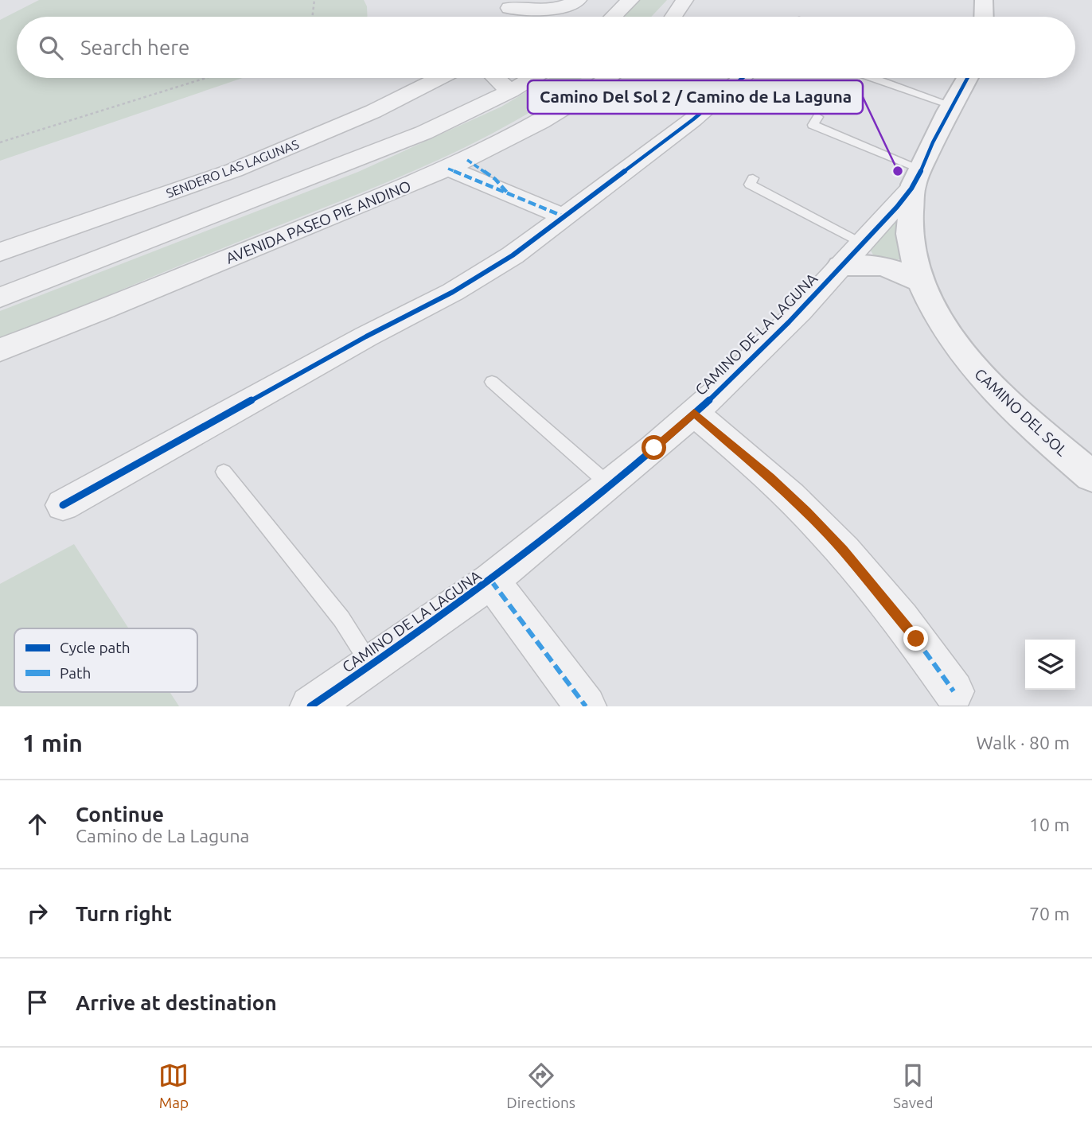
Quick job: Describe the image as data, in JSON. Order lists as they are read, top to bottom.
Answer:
{
  "streets": {
    "street": [
      "SENDERO LAS LAGUNAS",
      "AVENIDA PASEO PIE ANDINO",
      "CAMINO DE LA LAGUNA",
      "CAMINO DEL SOL"
    ]
  },
  "crossings": [
    ["CAMINO DE LA LAGUNA", "CAMINO DEL SOL"]
  ],
  "places": ["Camino Del Sol 2 / Camino de La Laguna"],
  "legend": ["Cycle path", "Path"],
  "page": {
    "search": "Search here",
    "heading": ["1 min", "Walk · 80 m"],
    "list": [
      ["Continue", "Camino de La Laguna", "10 m"],
      ["Turn right", "70 m"],
      "Arrive at destination"
    ],
    "nav": ["Map", "Directions", "Saved"]
  }
}
